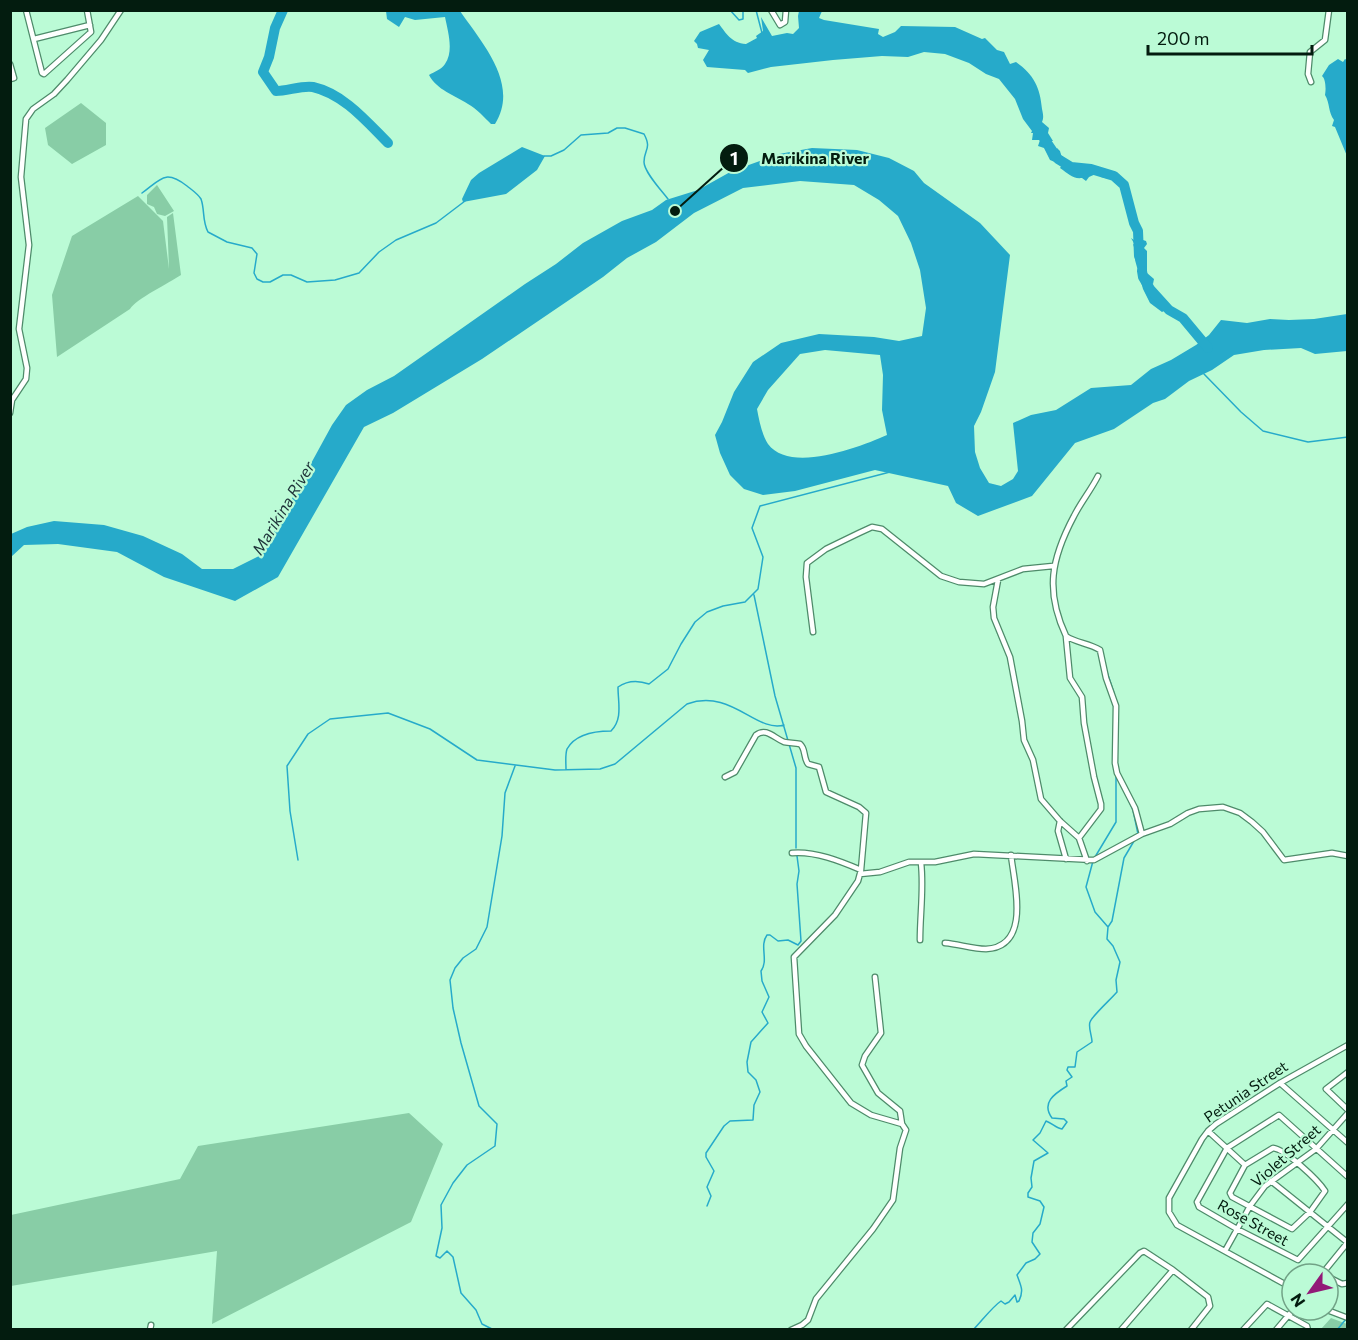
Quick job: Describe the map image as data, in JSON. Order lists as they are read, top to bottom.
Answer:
{
  "streets": {
    "street": ["Petunia Street", "Violet Street", "Rose Street"]
  },
  "crossings": [
    ["Petunia Street", "Violet Street"],
    ["Violet Street", "Rose Street"]
  ],
  "water": ["Marikina River"],
  "places": ["Marikina River"],
  "scale_bar": "200 m",
  "north": "bottom left"
}
